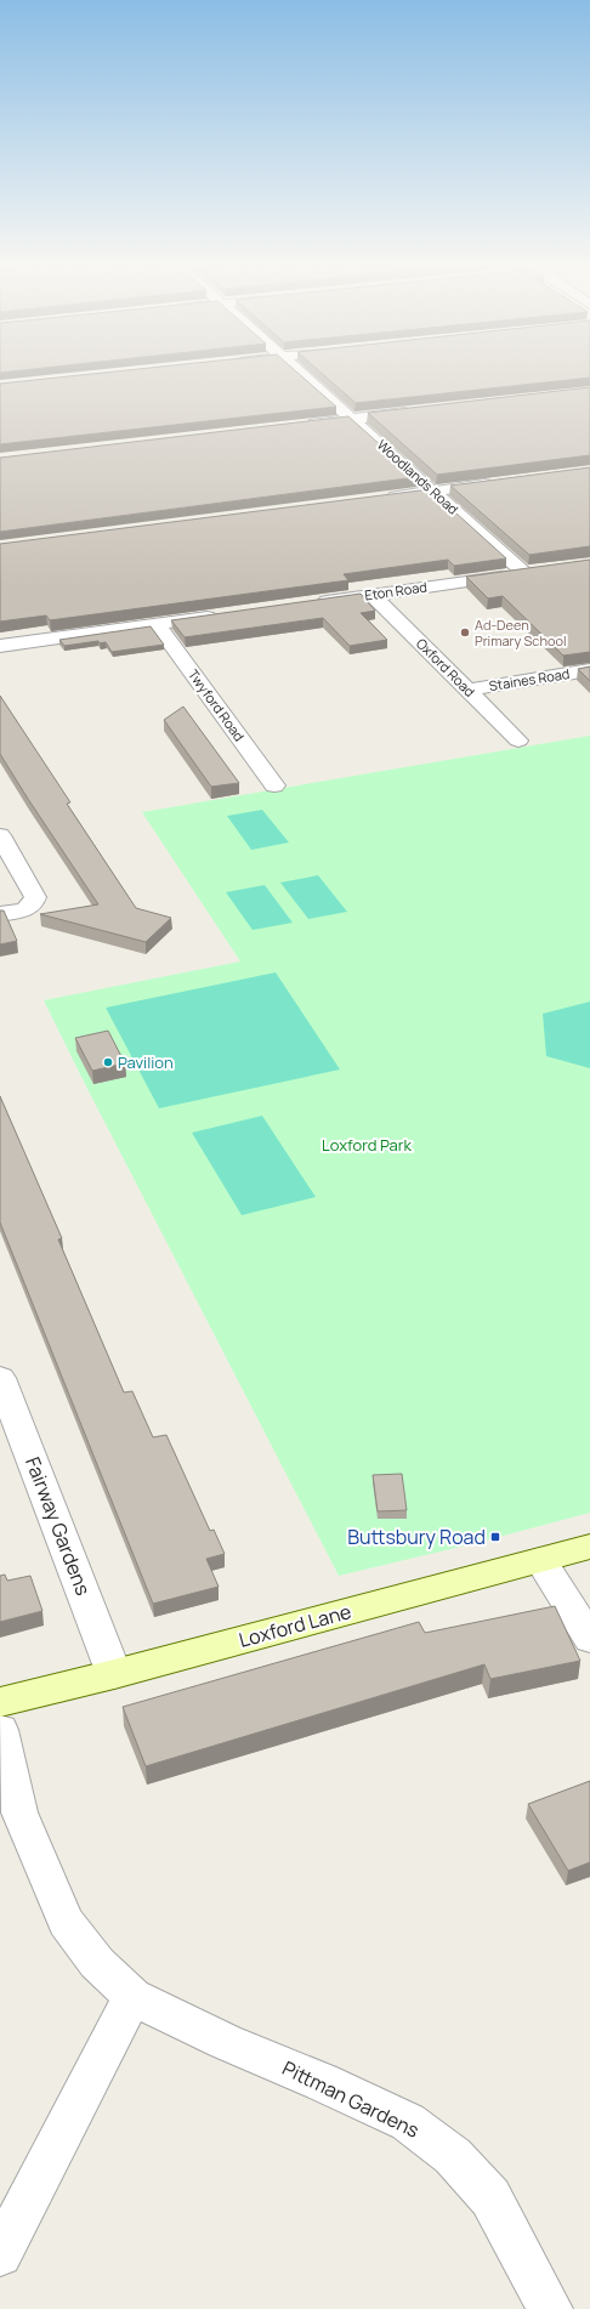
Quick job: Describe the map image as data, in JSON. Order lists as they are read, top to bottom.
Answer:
{
  "streets": {
    "street": [
      "Woodlands Road",
      "Eton Road",
      "Oxford Road",
      "Staines Road",
      "Twyford Road",
      "Fairway Gardens",
      "Loxford Lane",
      "Pittman Gardens"
    ]
  },
  "crossings": [
    ["Woodlands Road", "Eton Road"],
    ["Eton Road", "Oxford Road"],
    ["Oxford Road", "Staines Road"],
    ["Fairway Gardens", "Loxford Lane"]
  ],
  "parks": ["Loxford Park"],
  "places": {
    "other": ["Ad-Deen Primary School", "Pavilion"],
    "transit": ["Buttsbury Road"]
  }
}
